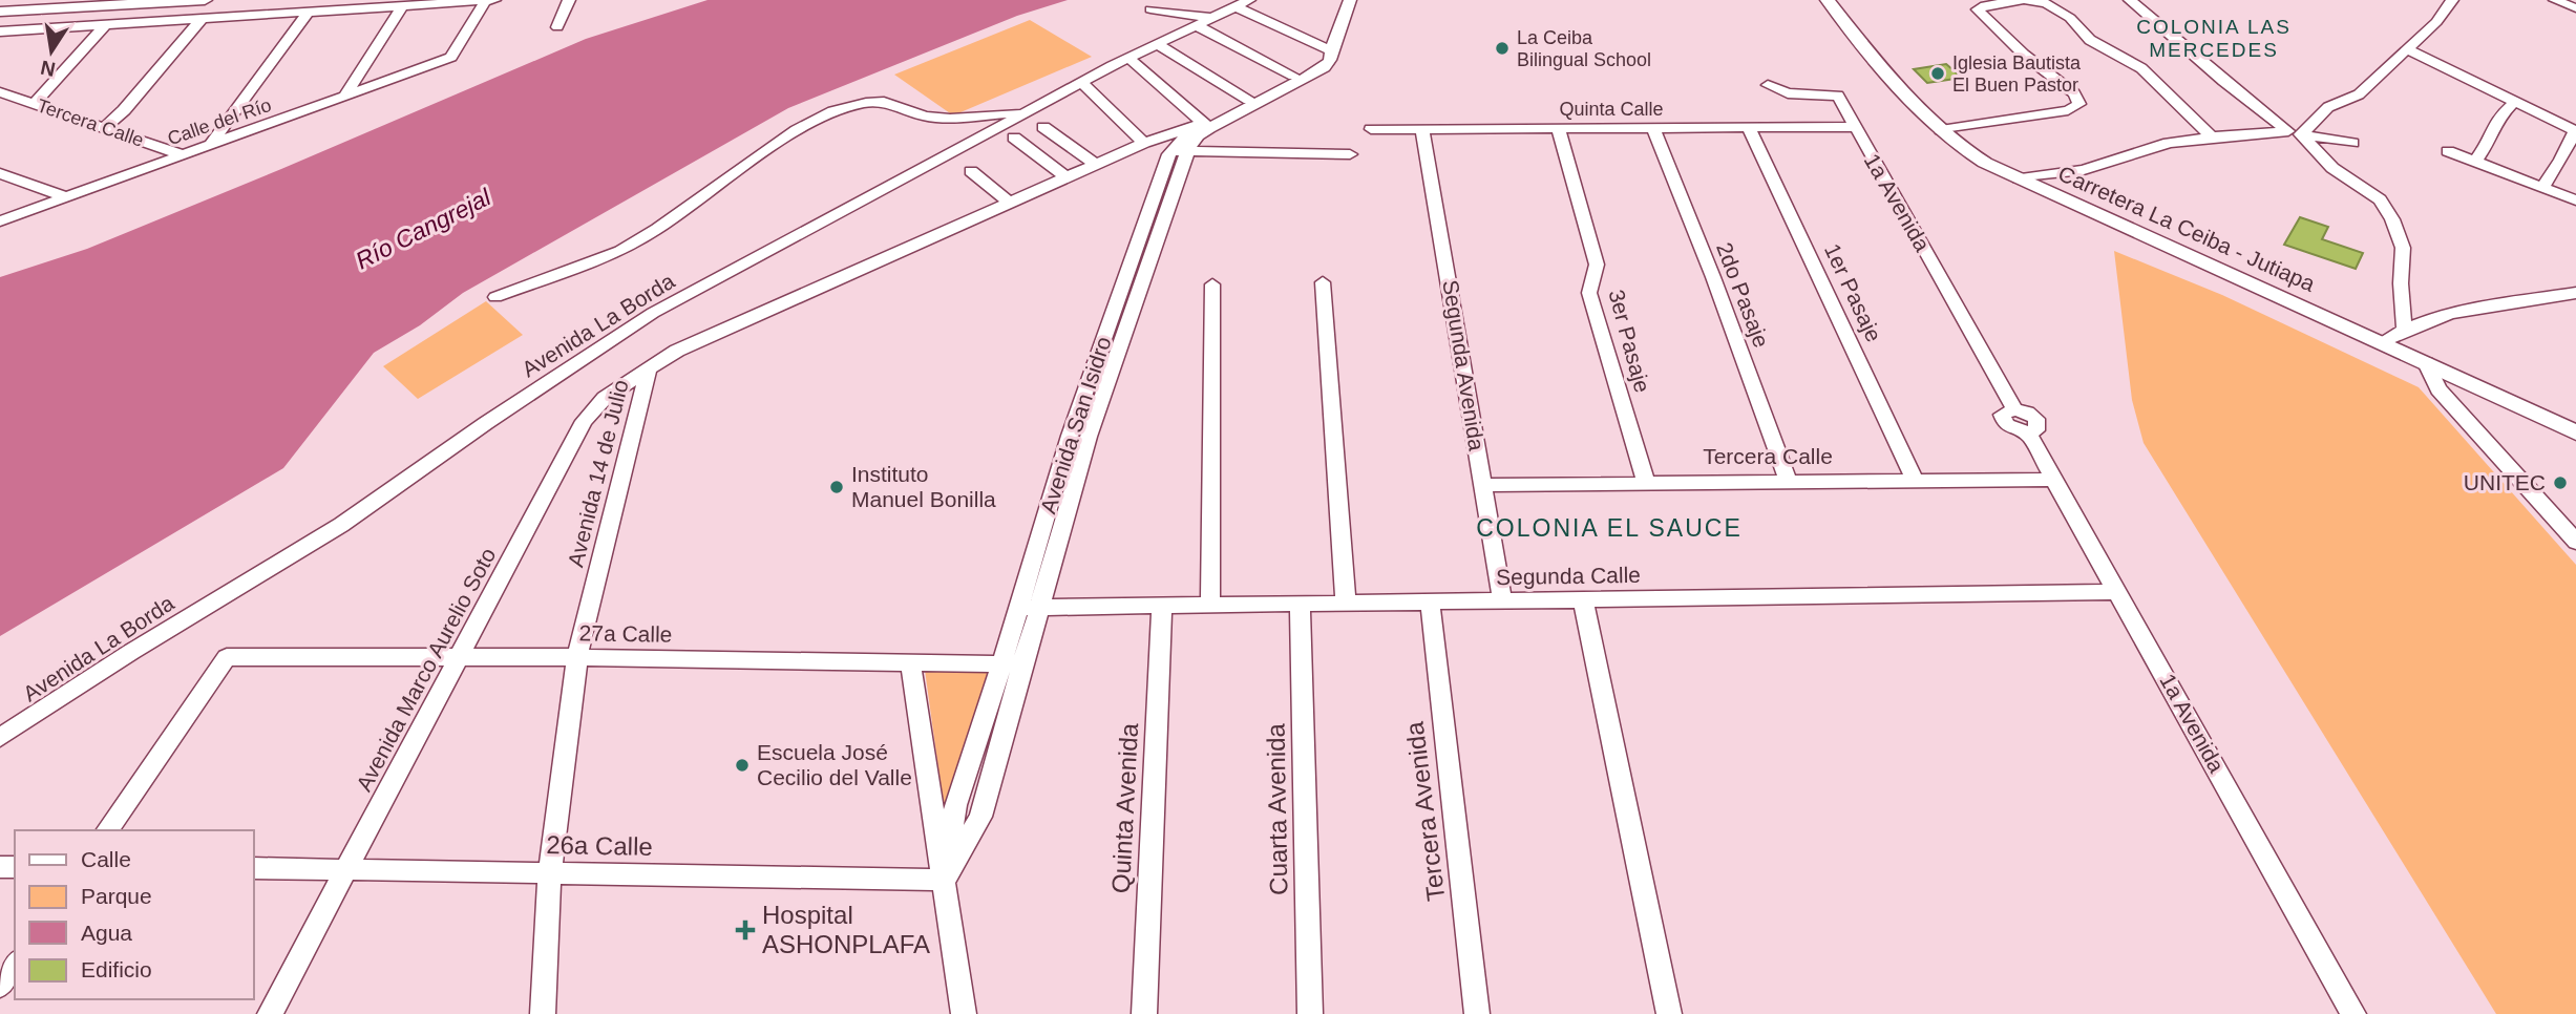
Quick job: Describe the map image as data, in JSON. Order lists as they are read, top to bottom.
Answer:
{
  "streets": {
    "main road": ["Carretera La Ceiba - Jutiapa"],
    "street": [
      "Quinta Calle",
      "Calle del Río",
      "Tercera Calle",
      "1a Avenida",
      "1er Pasaje",
      "2do Pasaje",
      "Avenida La Borda",
      "3er Pasaje",
      "Segunda Avenida",
      "Avenida San Isidro",
      "Avenida 14 de Julio",
      "Segunda Calle",
      "27a Calle",
      "Avenida Marco Aurelio Soto",
      "Quinta Avenida",
      "Cuarta Avenida",
      "Tercera Avenida",
      "26a Calle"
    ]
  },
  "crossings": [
    ["Quinta Calle", "1a Avenida"],
    ["Quinta Calle", "1er Pasaje"],
    ["Quinta Calle", "2do Pasaje"],
    ["Quinta Calle", "3er Pasaje"],
    ["Quinta Calle", "Segunda Avenida"],
    ["Calle del Río", "Tercera Calle"],
    ["Tercera Calle", "1a Avenida"],
    ["Tercera Calle", "1er Pasaje"],
    ["Tercera Calle", "2do Pasaje"],
    ["Tercera Calle", "3er Pasaje"],
    ["Tercera Calle", "Segunda Avenida"],
    ["1a Avenida", "Segunda Calle"],
    ["Segunda Avenida", "Segunda Calle"],
    ["Avenida San Isidro", "Avenida 14 de Julio"],
    ["Avenida San Isidro", "Segunda Calle"],
    ["Avenida San Isidro", "27a Calle"],
    ["Avenida San Isidro", "26a Calle"],
    ["Avenida 14 de Julio", "27a Calle"],
    ["Avenida 14 de Julio", "Avenida Marco Aurelio Soto"],
    ["Avenida 14 de Julio", "26a Calle"],
    ["Segunda Calle", "Quinta Avenida"],
    ["Segunda Calle", "Cuarta Avenida"],
    ["Segunda Calle", "Tercera Avenida"],
    ["27a Calle", "Avenida Marco Aurelio Soto"],
    ["Avenida Marco Aurelio Soto", "26a Calle"]
  ],
  "districts": ["COLONIA LAS MERCEDES", "COLONIA EL SAUCE"],
  "water": ["Río Cangrejal"],
  "places": {
    "other": [
      "La Ceiba Bilingual School",
      "Iglesia Bautista El Buen Pastor",
      "UNITEC",
      "Instituto Manuel Bonilla",
      "Escuela José Cecilio del Valle"
    ],
    "health": ["Hospital ASHONPLAFA"]
  },
  "legend": [
    "Calle",
    "Parque",
    "Agua",
    "Edificio"
  ],
  "north": "bottom"
}
